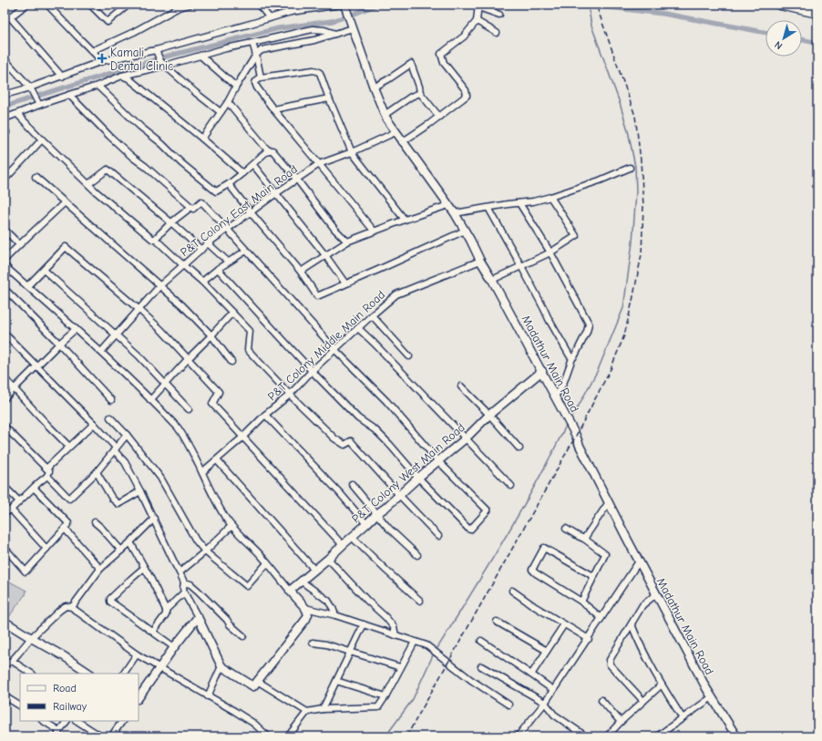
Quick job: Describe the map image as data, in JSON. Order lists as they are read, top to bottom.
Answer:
{
  "streets": {
    "street": [
      "P&T Colony East Main Road",
      "P&T Colony Middle Main Road",
      "Madathur Main Road",
      "P&T Colony West Main Road"
    ]
  },
  "crossings": [
    ["P&T Colony East Main Road", "Madathur Main Road"],
    ["P&T Colony Middle Main Road", "Madathur Main Road"],
    ["Madathur Main Road", "P&T Colony West Main Road"]
  ],
  "places": {
    "health": ["Kamali Dental Clinic"]
  },
  "legend": ["Road", "Railway"],
  "north": "bottom left"
}
